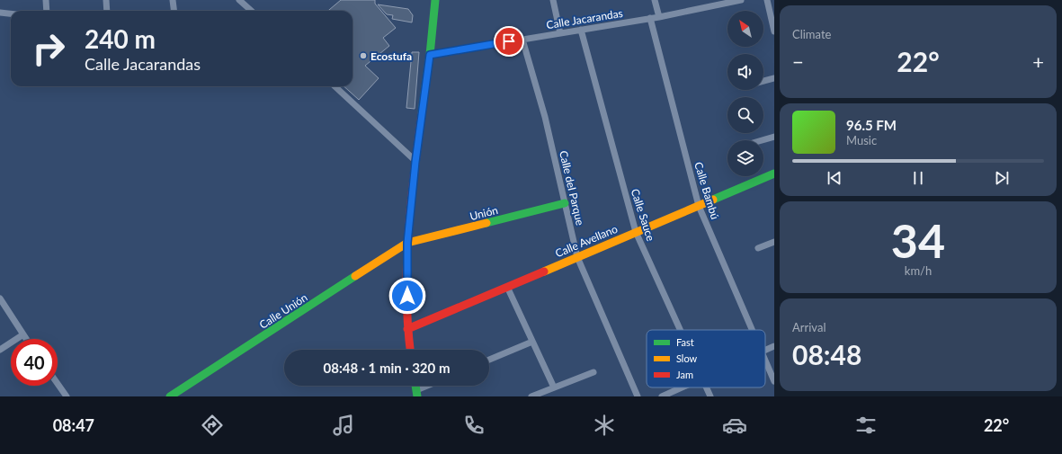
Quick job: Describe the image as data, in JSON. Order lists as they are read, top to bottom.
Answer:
{
  "streets": {
    "street": [
      "Calle Jacarandas",
      "Calle del Parque",
      "Calle Bambú",
      "Unión",
      "Calle Sauce",
      "Calle Avellano",
      "Calle Unión"
    ]
  },
  "crossings": [
    ["Calle Jacarandas", "Calle del Parque"],
    ["Calle Jacarandas", "Calle Bambú"],
    ["Calle Jacarandas", "Calle Sauce"],
    ["Calle del Parque", "Unión"],
    ["Calle del Parque", "Calle Avellano"],
    ["Calle Bambú", "Calle Avellano"],
    ["Unión", "Calle Unión"],
    ["Calle Sauce", "Calle Avellano"]
  ],
  "places": ["Ecostufa"],
  "legend": ["Fast", "Slow", "Jam"],
  "north": "top left",
  "page": {
    "tile": [
      "Climate",
      ["34", "km/h"],
      ["Arrival", "08:48"]
    ],
    "turn": ["240 m", "Calle Jacarandas"],
    "heat": ["−", "22°", "+"],
    "song": ["96.5 FM", "Music"],
    "limit": "40",
    "trip": "08:48 · 1 min · 320 m",
    "tabs": ["08:47", "22°"]
  }
}
